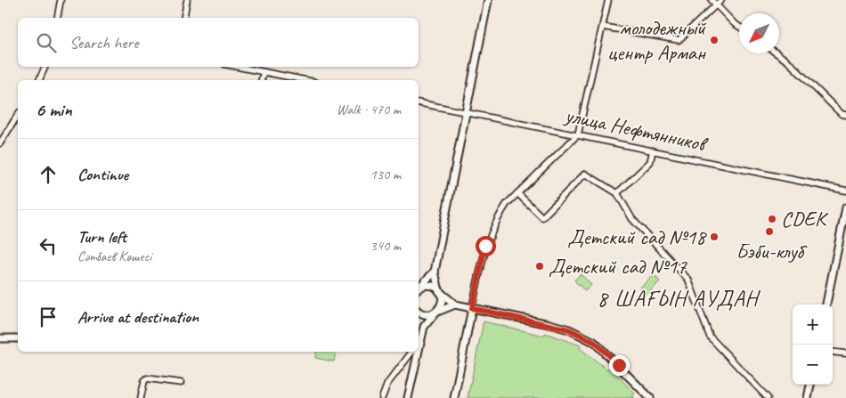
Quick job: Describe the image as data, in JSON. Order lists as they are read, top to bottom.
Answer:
{
  "streets": {
    "street": ["улица Нефтянников"]
  },
  "districts": ["8 ШАҒЫН АУДАН"],
  "places": [
    "молодежный центр Арман",
    "CDEK",
    "Бэби-клуб",
    "Детский сад №18",
    "Детский сад №17"
  ],
  "north": "bottom left",
  "page": {
    "search": "Search here",
    "heading": ["6 min", "Walk · 470 m"],
    "list": [
      ["Continue", "130 m"],
      ["Turn left", "Сәтбаев Көшесі", "340 m"],
      "Arrive at destination"
    ],
    "map_buttons": ["+", "−"]
  }
}
